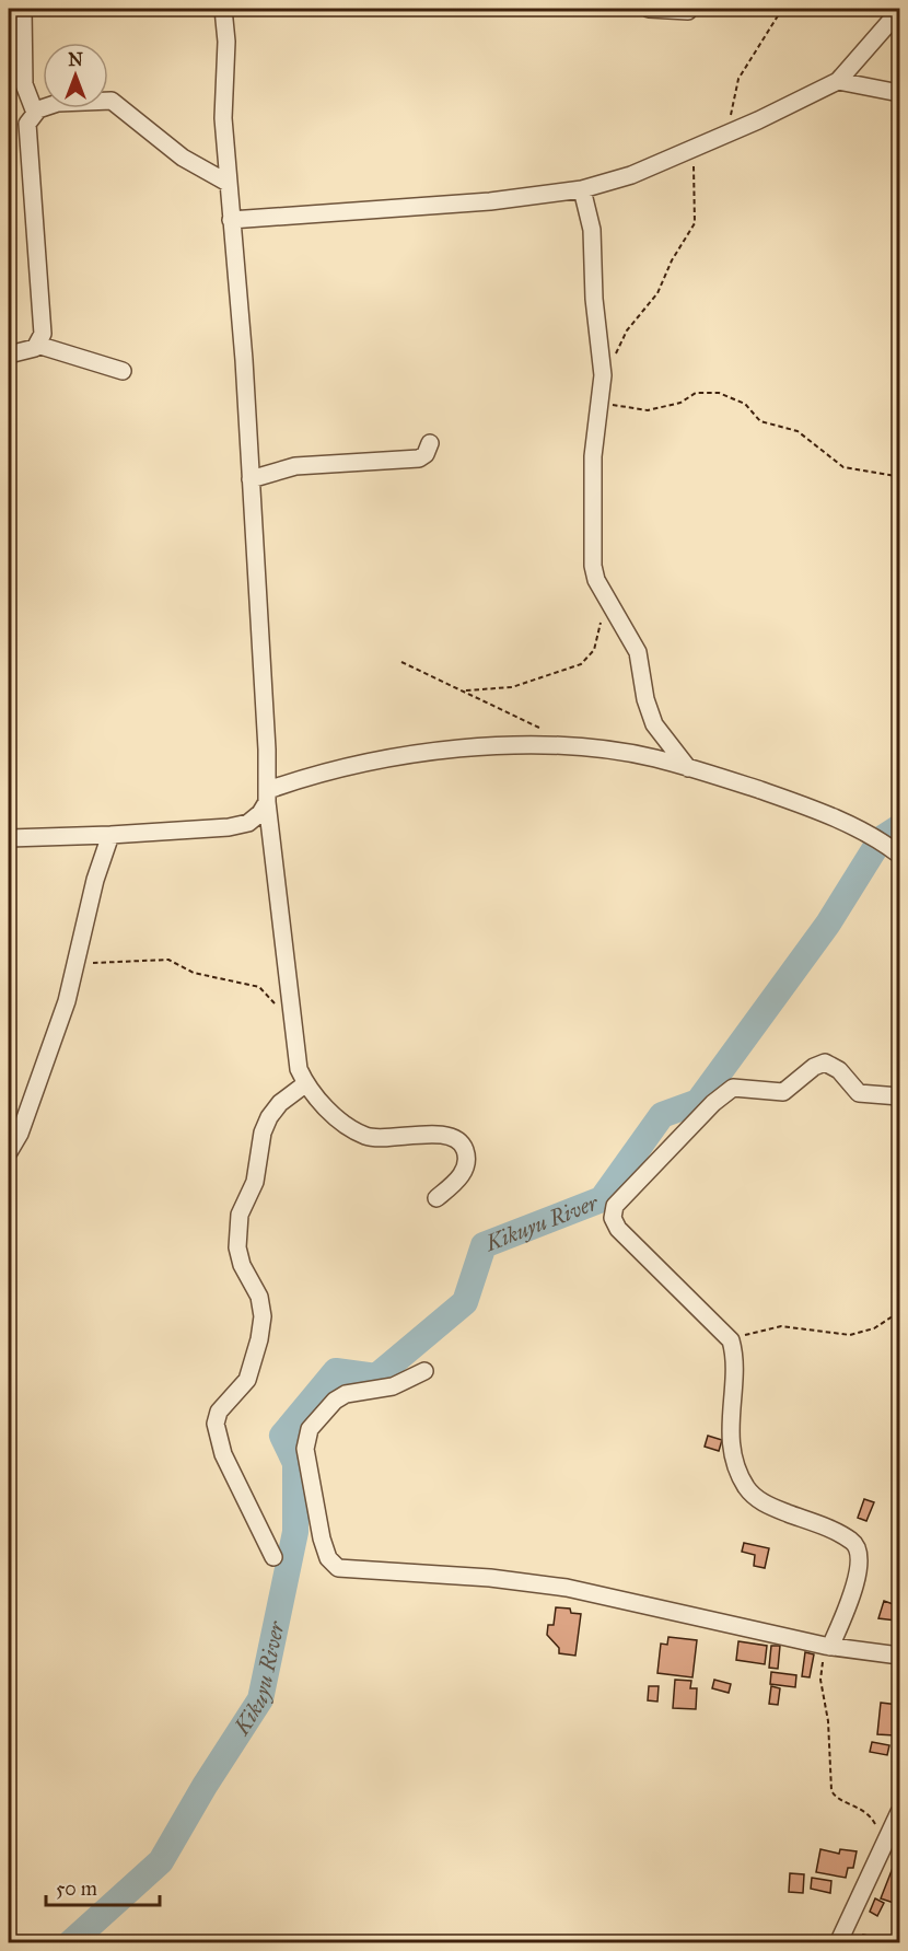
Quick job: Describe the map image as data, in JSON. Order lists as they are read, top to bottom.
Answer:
{
  "water": ["Kikuyu River"],
  "scale_bar": "50 m",
  "north": "top"
}
